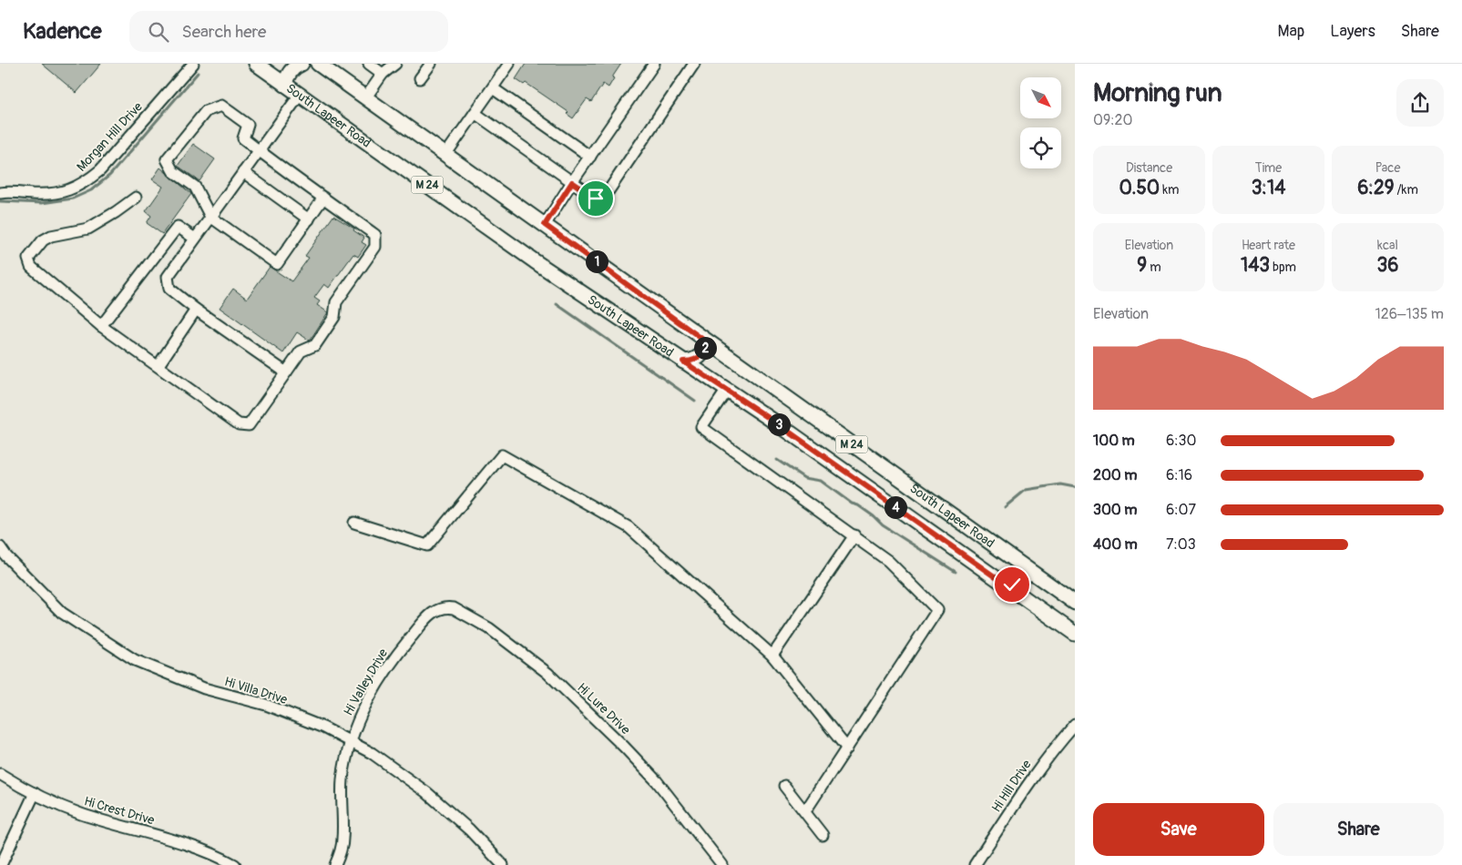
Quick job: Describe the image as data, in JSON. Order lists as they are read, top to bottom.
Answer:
{
  "streets": {
    "main road": ["South Lapeer Road", "M 24"],
    "street": [
      "Morgan Hill Drive",
      "Hi Valley Drive",
      "Hi Villa Drive",
      "Hi Lure Drive",
      "Hi Hill Drive",
      "Hi Crest Drive"
    ]
  },
  "crossings": [
    ["Hi Valley Drive", "Hi Villa Drive"],
    ["Hi Valley Drive", "Hi Lure Drive"]
  ],
  "north": "bottom right",
  "page": {
    "header": "Kadence",
    "search": "Search here",
    "nav": ["Map", "Layers", "Share"],
    "heading": ["Morning run", "09:20"],
    "stats": [
      ["Distance", "0.50 km"],
      ["Time", "3:14"],
      ["Pace", "6:29 /km"],
      ["Elevation", "9 m"],
      ["Heart rate", "143 bpm"],
      ["kcal", "36"]
    ],
    "pins": [
      "1",
      "2",
      "3",
      "4"
    ],
    "chart": ["Elevation", "126–135 m"],
    "list": [
      {
        "name": "100 m",
        "note": "6:30"
      },
      {
        "name": "200 m",
        "note": "6:16"
      },
      {
        "name": "300 m",
        "note": "6:07"
      },
      {
        "name": "400 m",
        "note": "7:03"
      }
    ],
    "buttons": ["Save", "Share"]
  }
}
